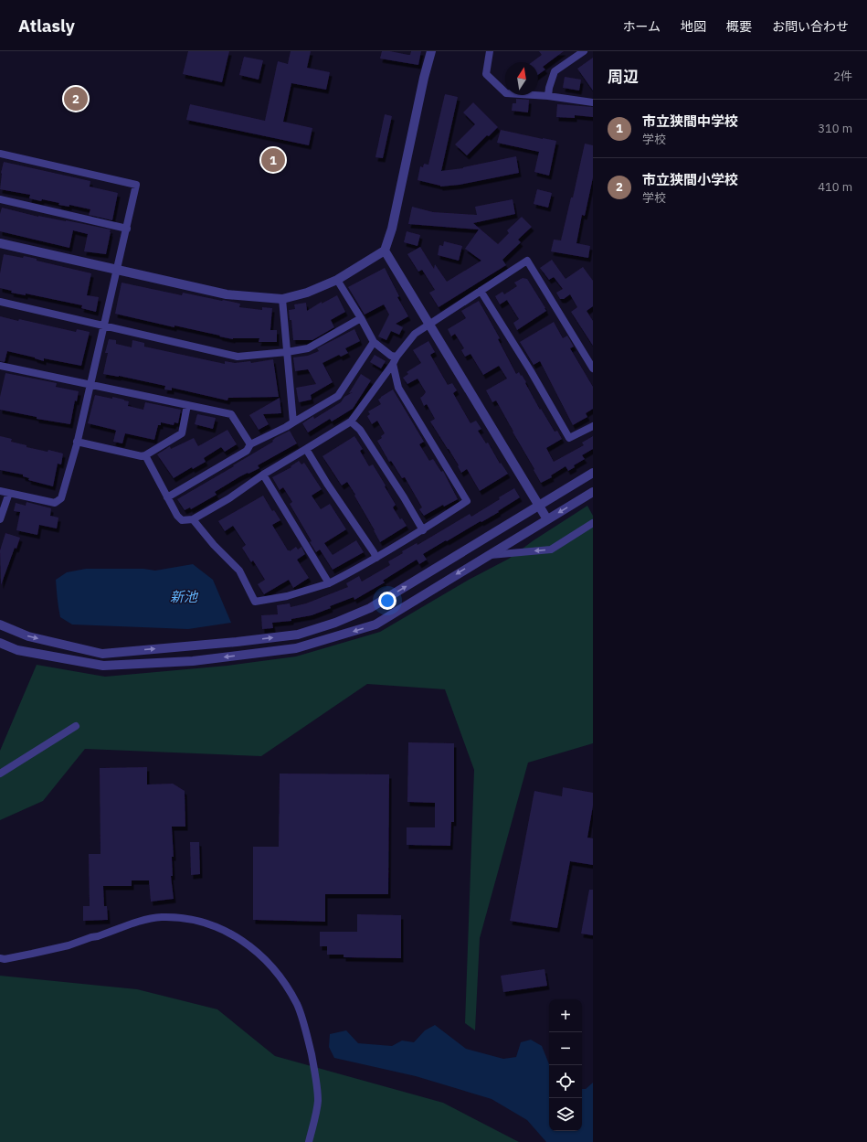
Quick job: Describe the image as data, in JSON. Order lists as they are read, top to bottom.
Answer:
{
  "water": ["新池"],
  "north": "top",
  "page": {
    "header": "Atlasly",
    "nav": [
      "ホーム",
      "地図",
      "概要",
      "お問い合わせ"
    ],
    "heading": ["周辺", "2件"],
    "pins": ["2", "1"],
    "list": [
      {
        "mark": "1",
        "name": "市立狭間中学校",
        "note": "学校",
        "value": "310 m"
      },
      {
        "mark": "2",
        "name": "市立狭間小学校",
        "note": "学校",
        "value": "410 m"
      }
    ],
    "map_buttons": ["+", "−"]
  }
}
